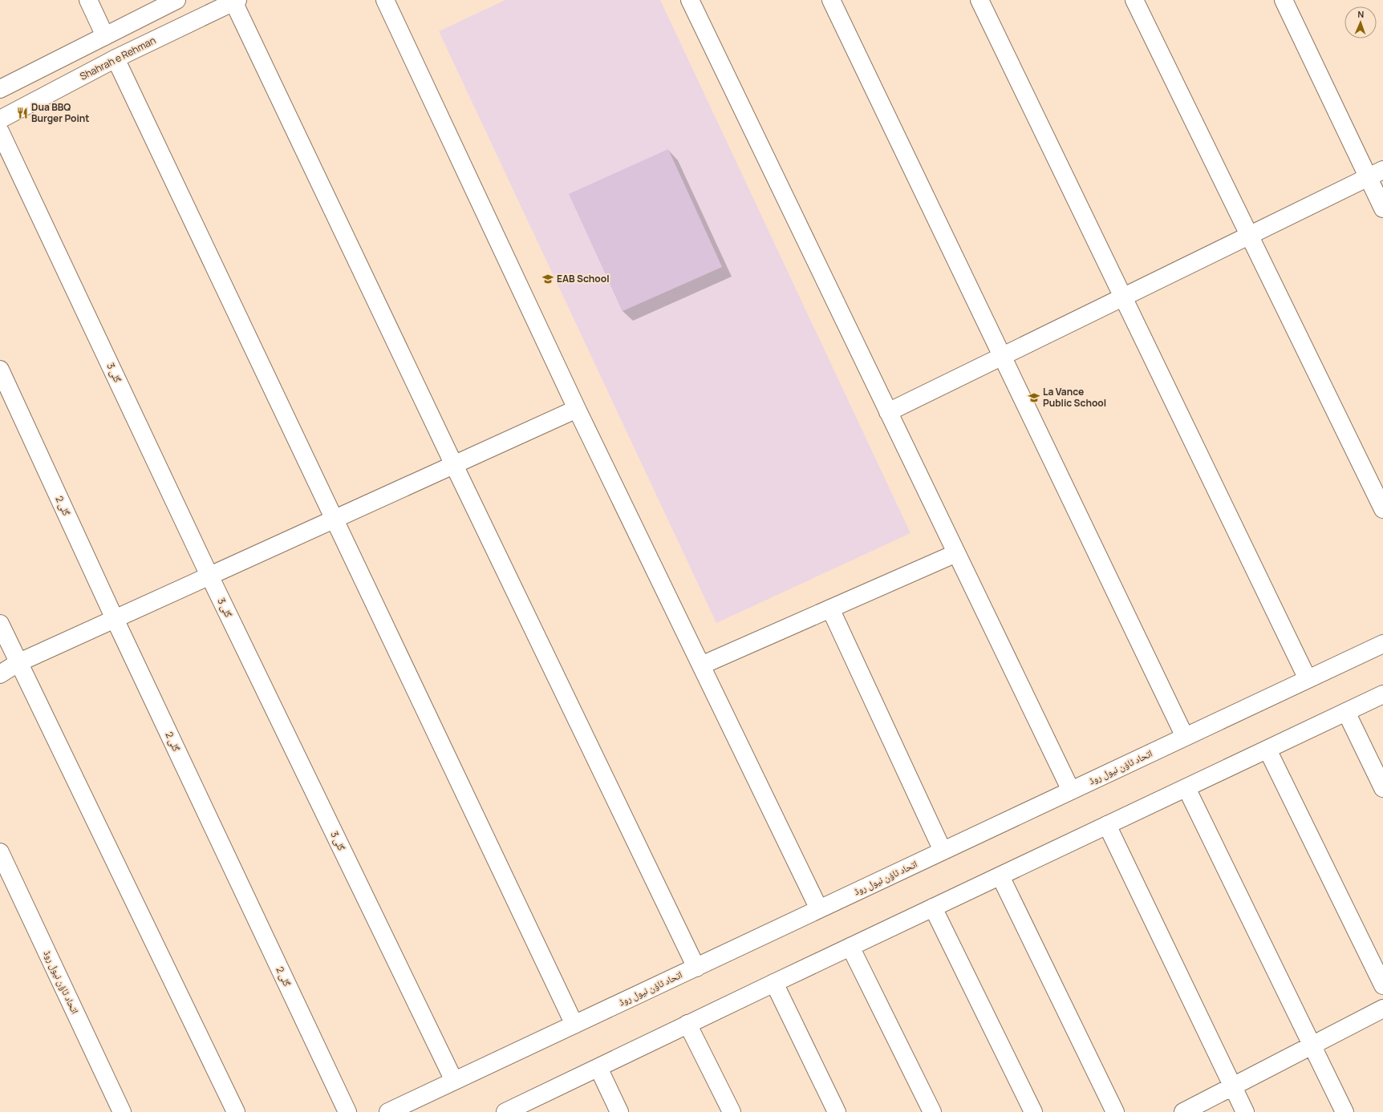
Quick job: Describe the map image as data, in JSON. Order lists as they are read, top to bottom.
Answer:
{
  "streets": {
    "street": [
      "Shahrah e Rehman",
      "گلی 3",
      "گلی 2",
      "اتحاد ٹاؤن نیول روڈ"
    ]
  },
  "crossings": [
    ["گلی 3", "اتحاد ٹاؤن نیول روڈ"]
  ],
  "places": {
    "restaurant": ["Dua BBQ Burger Point"],
    "school or university": ["EAB School", "La Vance Public School"]
  },
  "north": "top"
}
